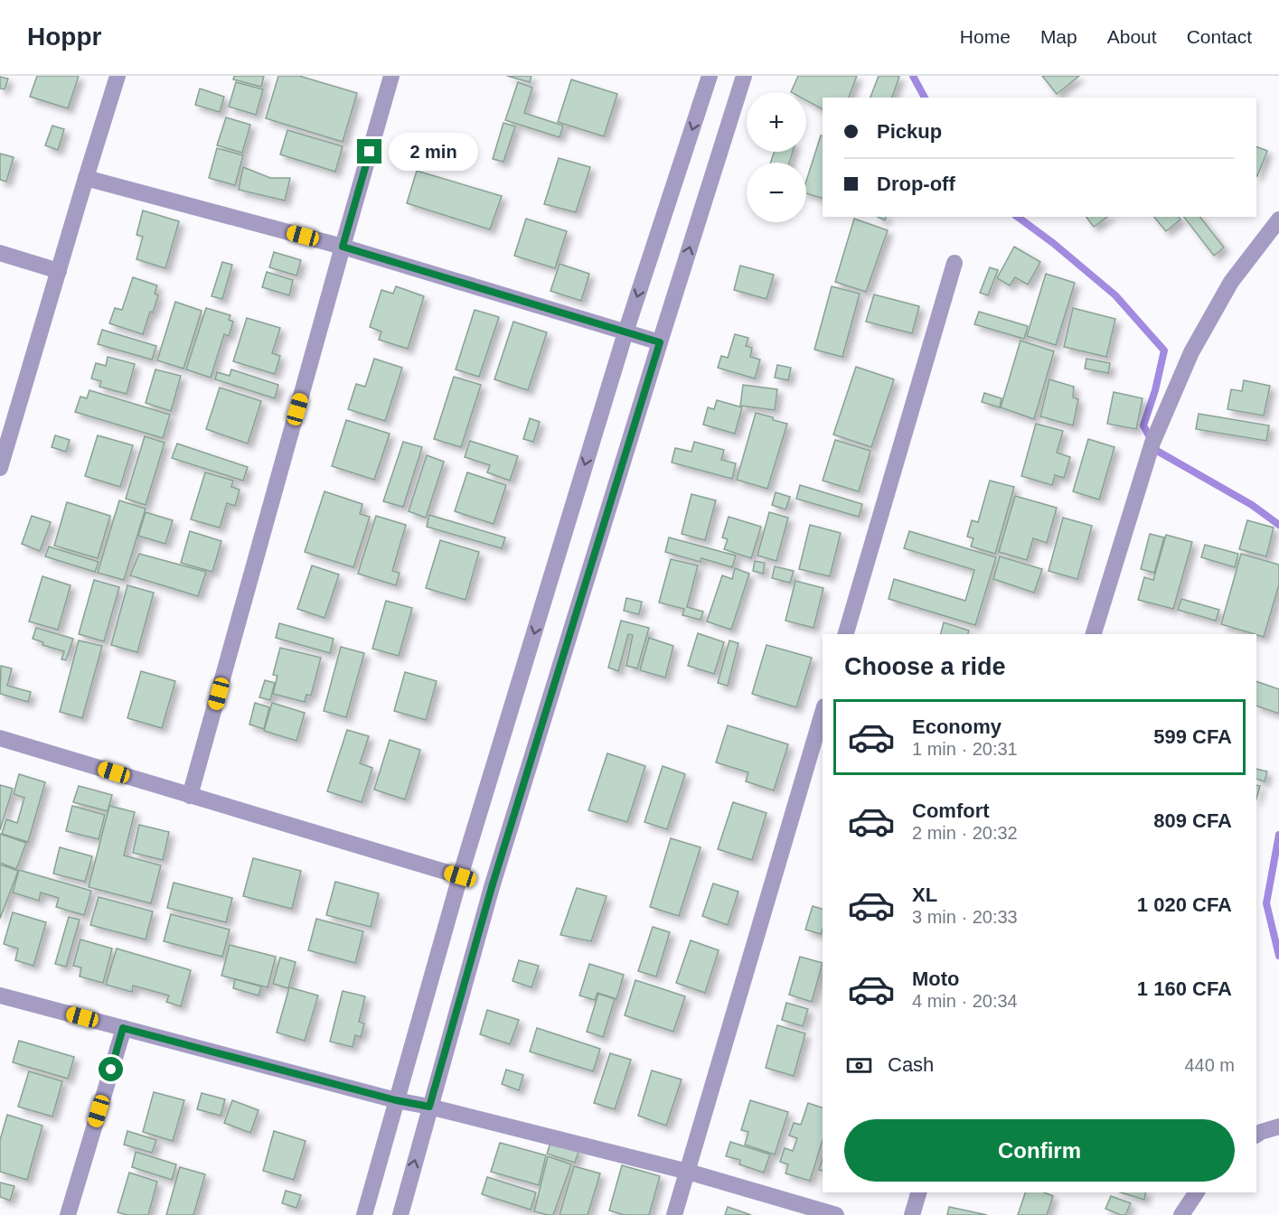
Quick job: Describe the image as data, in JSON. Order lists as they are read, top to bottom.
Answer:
{
  "page": {
    "header": "Hoppr",
    "nav": [
      "Home",
      "Map",
      "About",
      "Contact"
    ],
    "map_buttons": ["+", "−"],
    "banner": ["Pickup", "Drop-off"],
    "bubble": "2 min",
    "heading": "Choose a ride",
    "list": [
      {
        "name": "Economy",
        "note": "1 min · 20:31",
        "value": "599 CFA"
      },
      {
        "name": "Comfort",
        "note": "2 min · 20:32",
        "value": "809 CFA"
      },
      {
        "name": "XL",
        "note": "3 min · 20:33",
        "value": "1 020 CFA"
      },
      {
        "name": "Moto",
        "note": "4 min · 20:34",
        "value": "1 160 CFA"
      }
    ],
    "pay": ["Cash", "440 m"],
    "buttons": "Confirm"
  }
}
